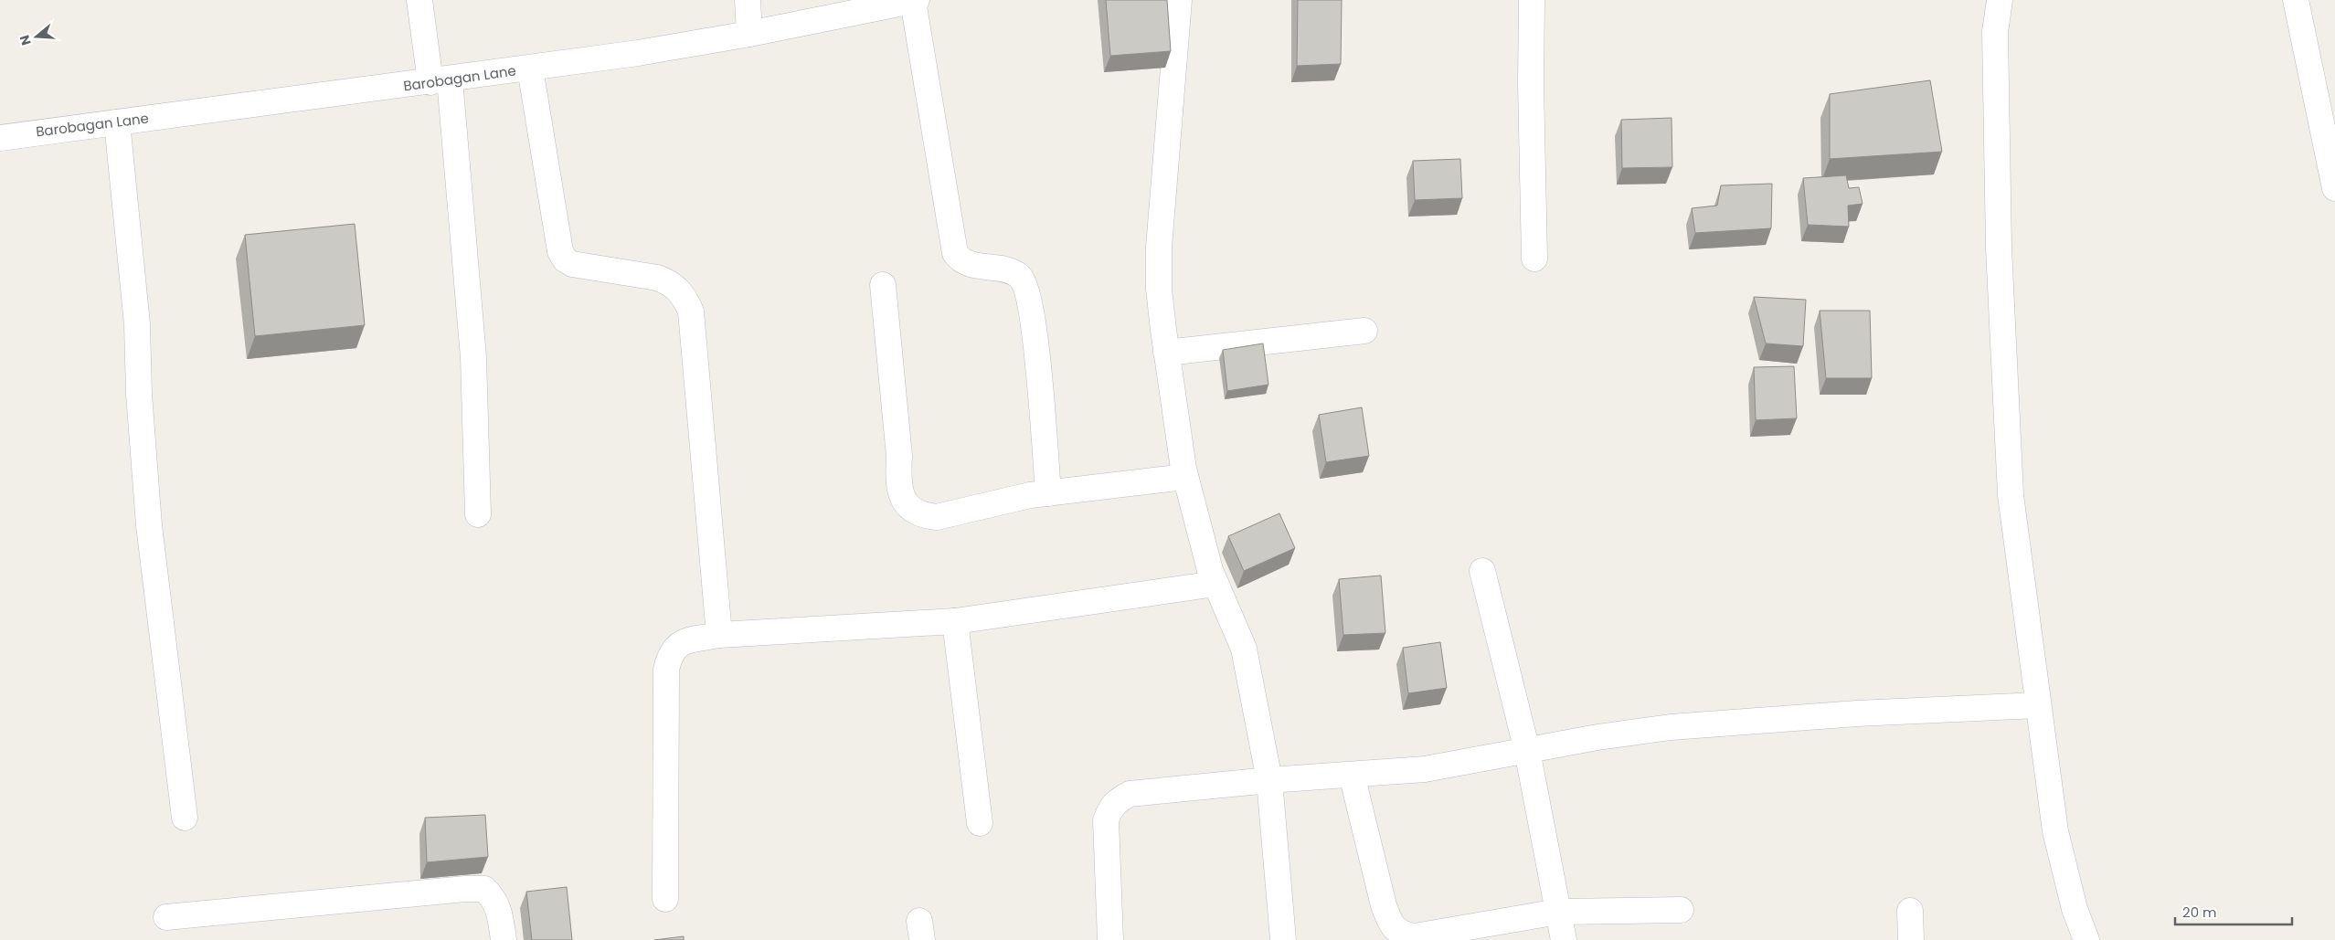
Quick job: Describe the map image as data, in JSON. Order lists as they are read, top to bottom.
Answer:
{
  "streets": {
    "street": ["Barobagan Lane"]
  },
  "scale_bar": "20 m",
  "north": "left"
}
